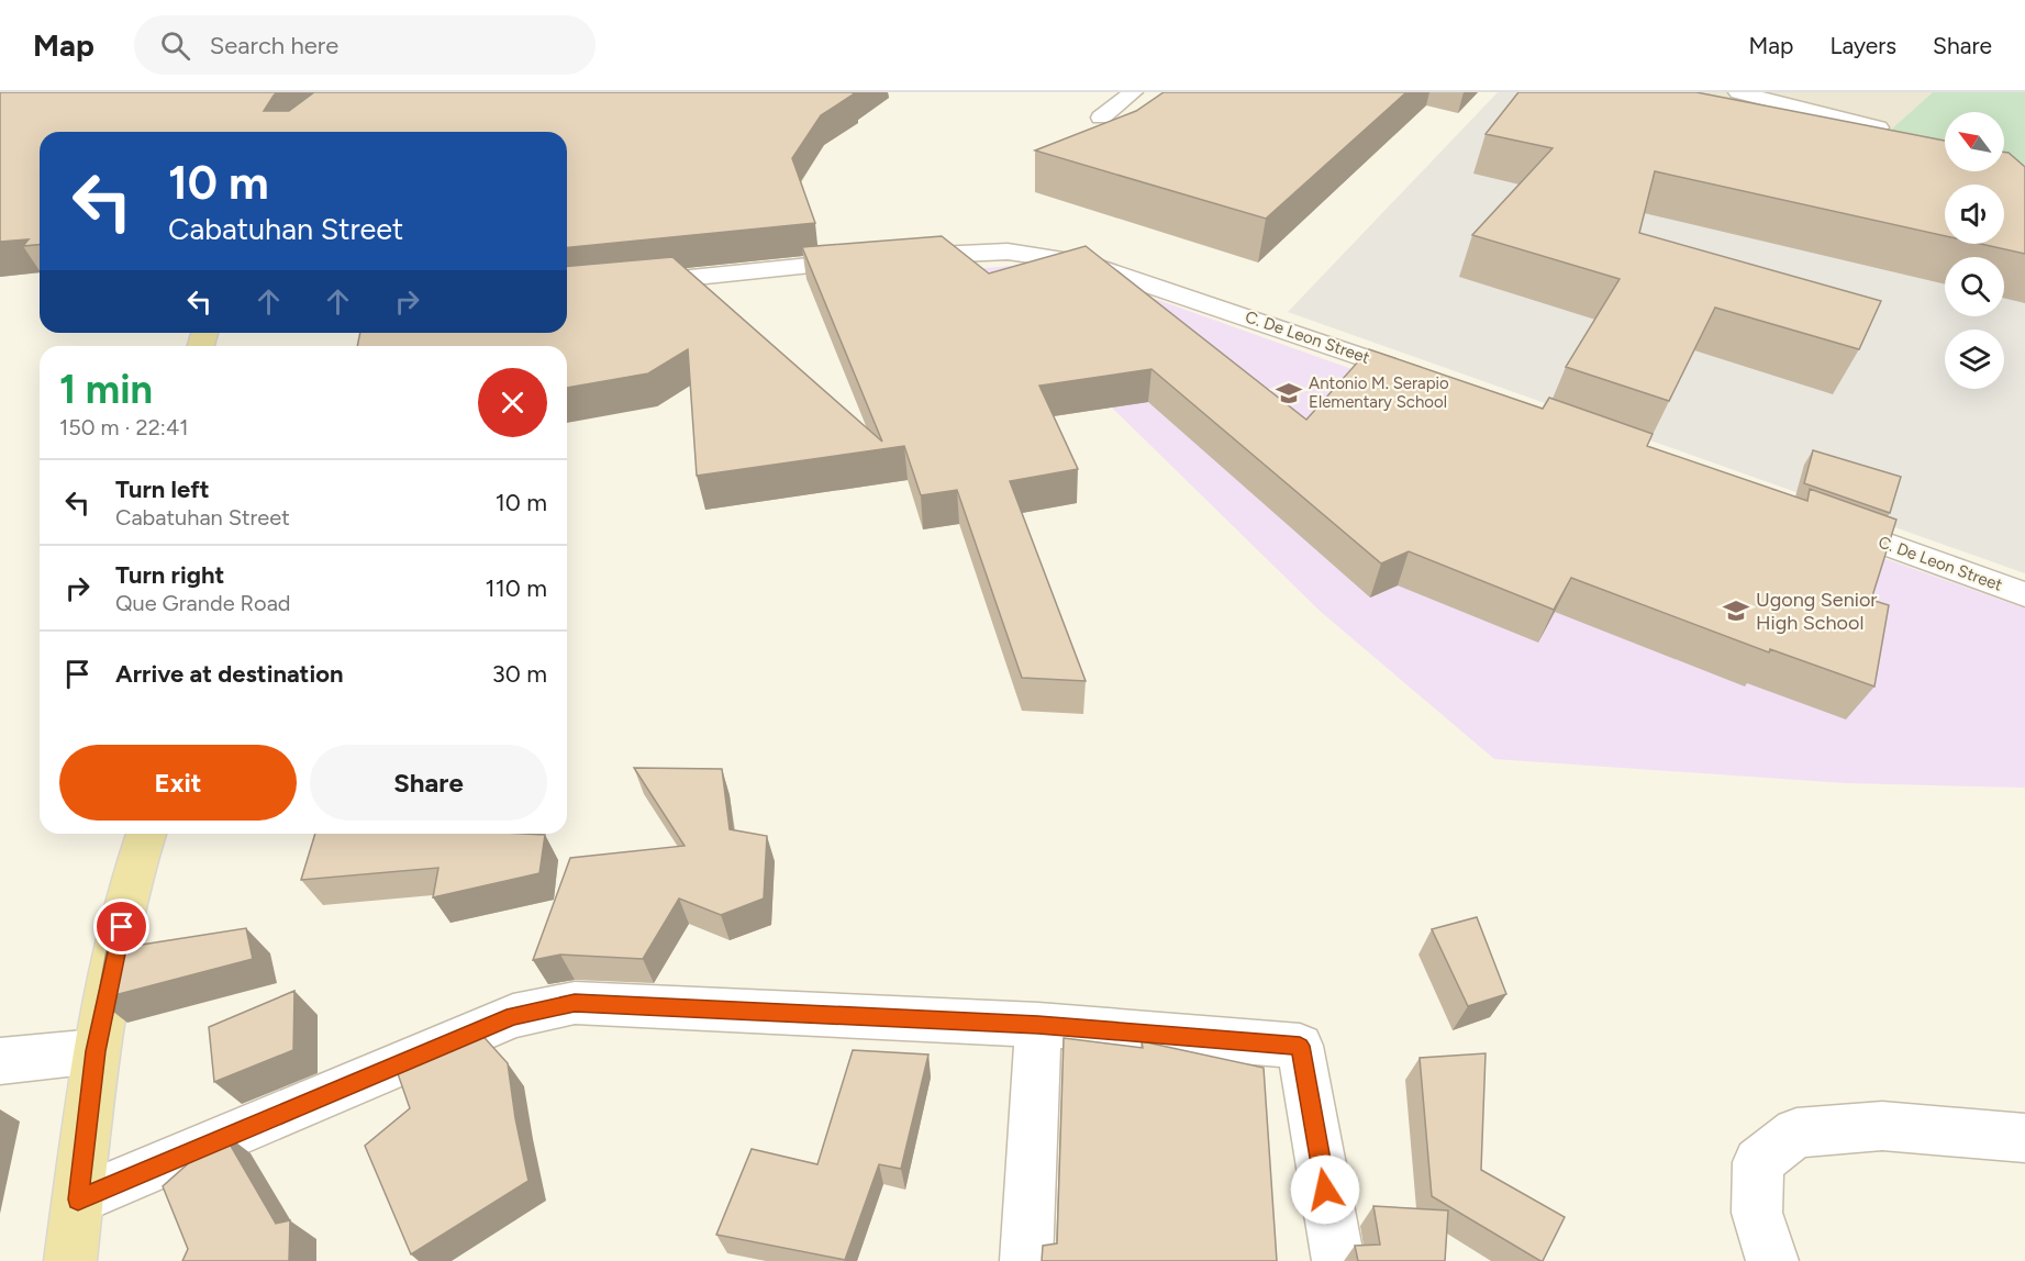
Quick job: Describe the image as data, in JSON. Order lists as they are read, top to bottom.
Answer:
{
  "streets": {
    "street": ["C. De Leon Street"]
  },
  "places": {
    "school or university": ["Antonio M. Serapio Elementary School", "Ugong Senior High School"]
  },
  "north": "top left",
  "page": {
    "header": "Map",
    "search": "Search here",
    "nav": ["Map", "Layers", "Share"],
    "turn": ["10 m", "Cabatuhan Street"],
    "heading": ["1 min", "150 m · 22:41"],
    "list": [
      {
        "name": "Turn left",
        "note": "Cabatuhan Street",
        "value": "10 m"
      },
      {
        "name": "Turn right",
        "note": "Que Grande Road",
        "value": "110 m"
      },
      {
        "name": "Arrive at destination",
        "value": "30 m"
      }
    ],
    "buttons": ["Exit", "Share"]
  }
}
